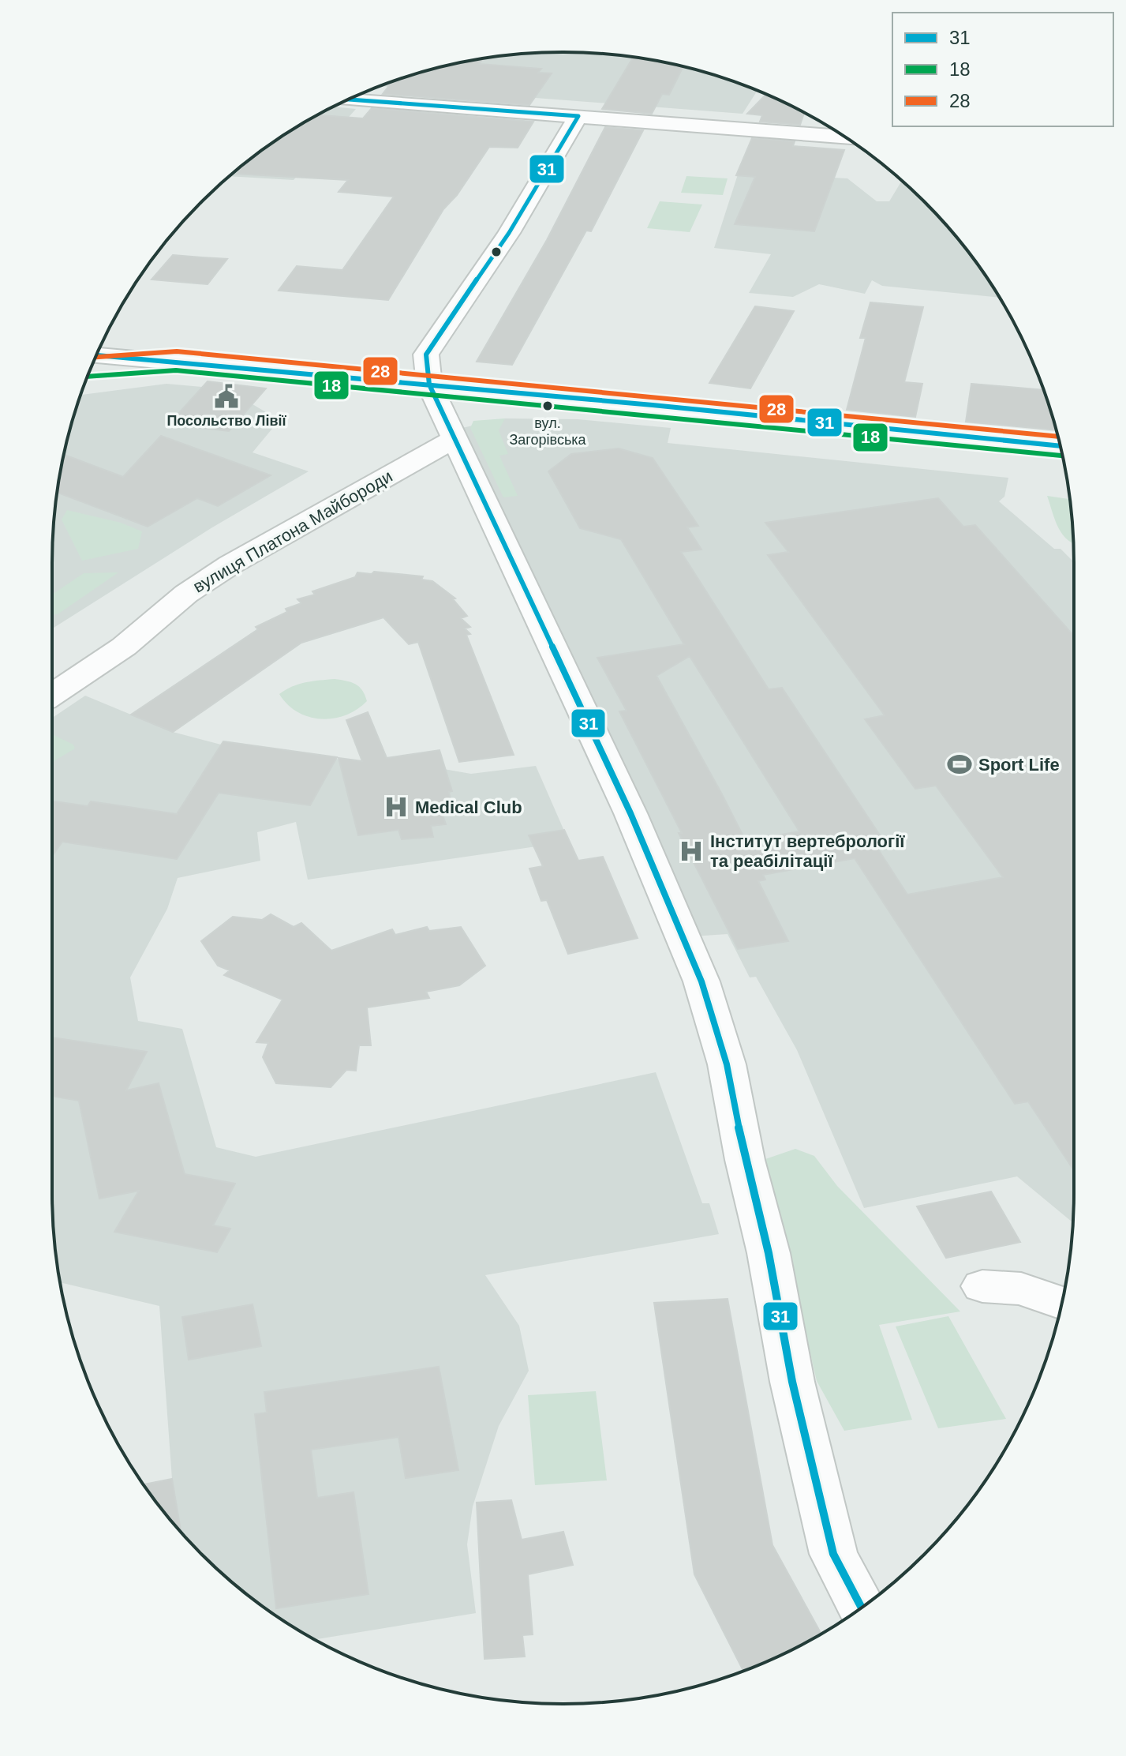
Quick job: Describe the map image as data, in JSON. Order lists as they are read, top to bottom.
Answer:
{
  "streets": {
    "street": ["вулиця Платона Майбороди"]
  },
  "places": {
    "public building": ["Посольство Лівії"],
    "other": ["вул. Загорівська"],
    "sports": ["Sport Life"],
    "hospital": ["Medical Club", "Інститут вертебрології та реабілітації"]
  },
  "lines": ["transit line 31", "transit line 28", "transit line 18"],
  "legend": ["31", "18", "28"]
}
